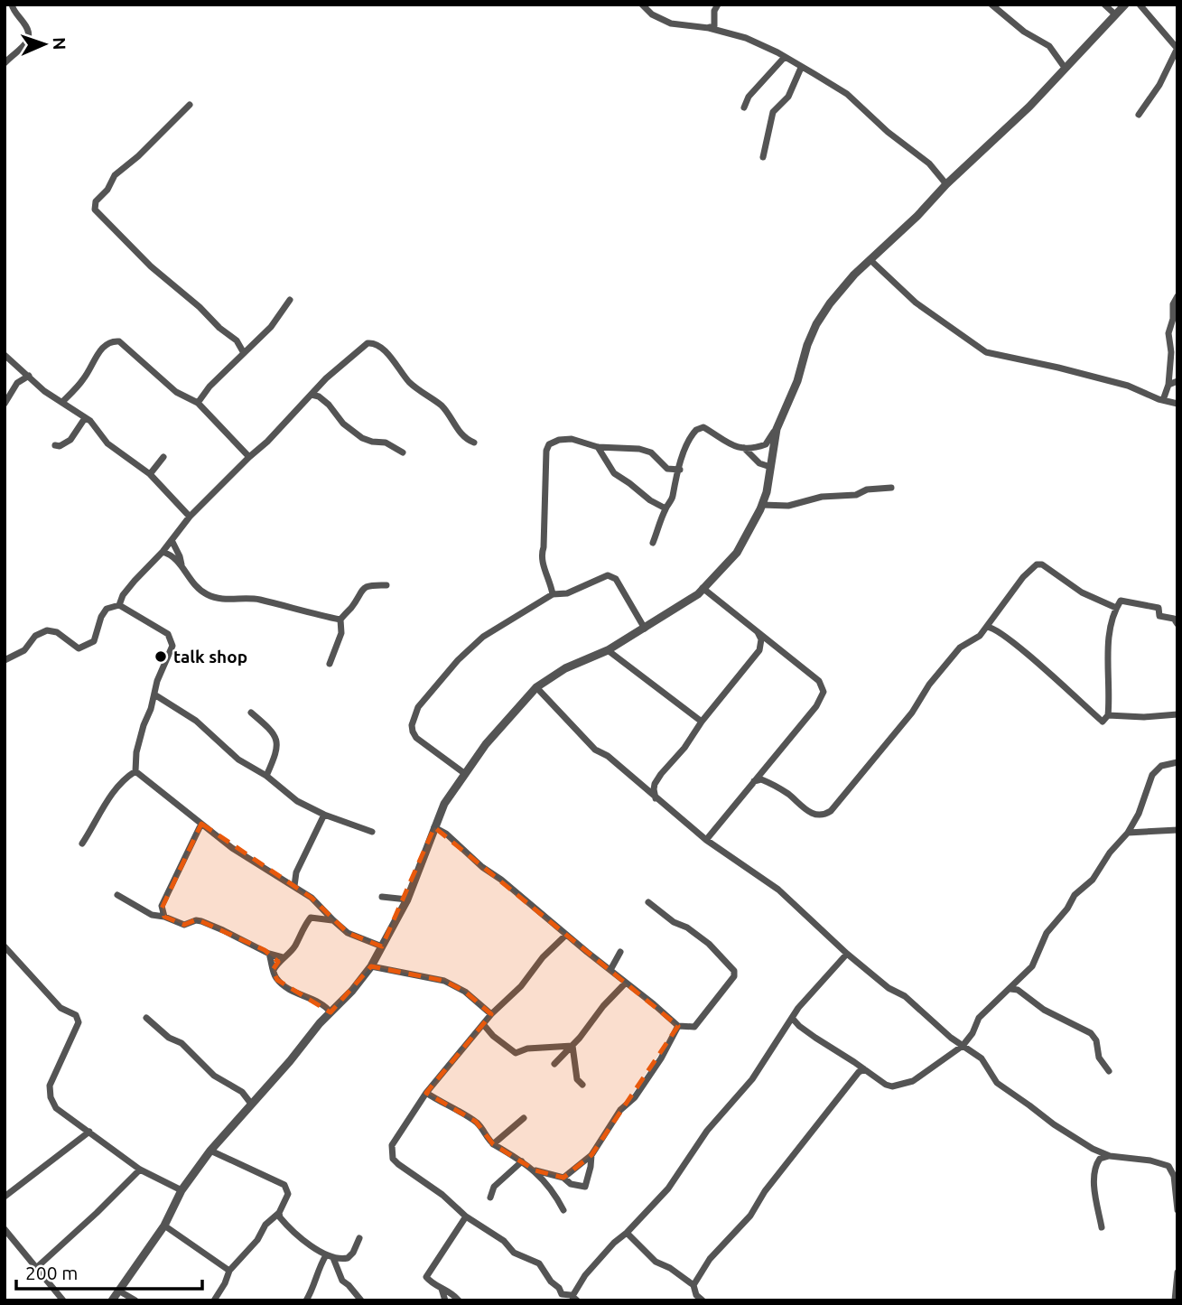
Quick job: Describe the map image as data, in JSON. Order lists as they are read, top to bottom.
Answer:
{
  "places": ["talk shop"],
  "scale_bar": "200 m",
  "north": "right"
}
